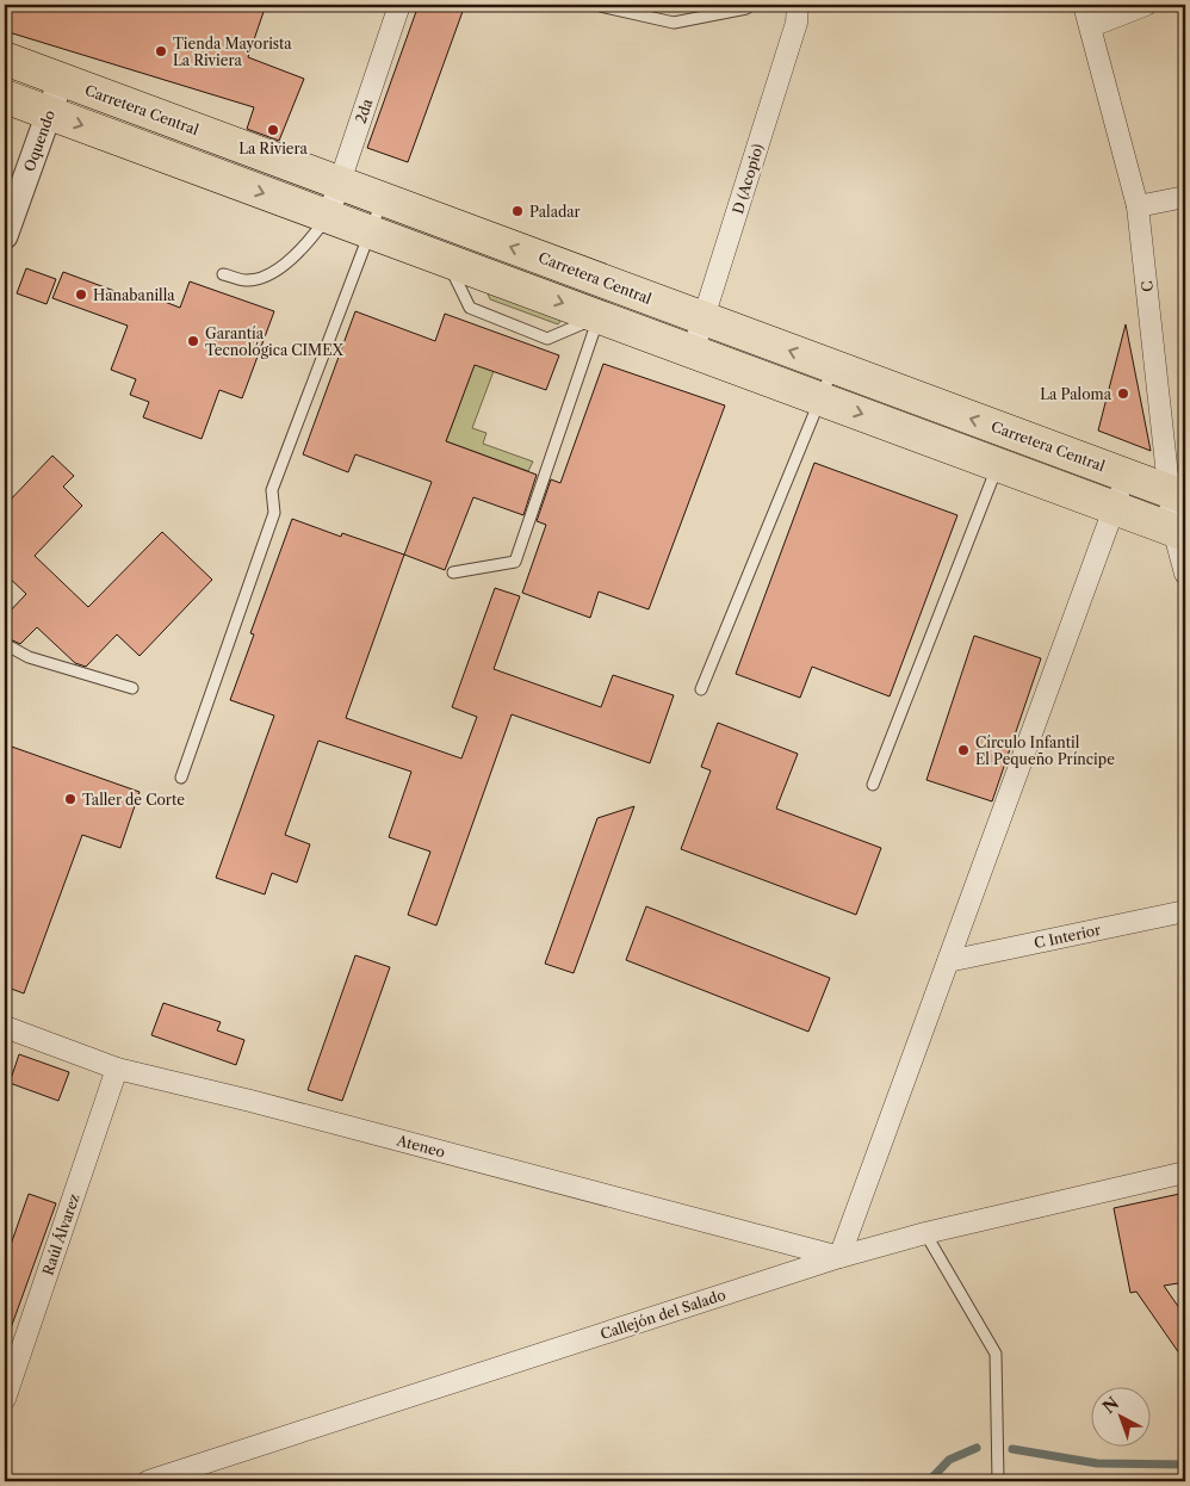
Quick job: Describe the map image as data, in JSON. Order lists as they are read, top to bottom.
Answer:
{
  "streets": {
    "main road": ["Carretera Central"],
    "street": [
      "2da",
      "Oquendo",
      "D (Acopio)",
      "C",
      "C Interior",
      "Ateneo",
      "Raúl Álvarez",
      "Callejón del Salado"
    ]
  },
  "crossings": [
    ["Carretera Central", "2da"],
    ["Carretera Central", "Oquendo"],
    ["Carretera Central", "D (Acopio)"],
    ["Carretera Central", "C"],
    ["Ateneo", "Raúl Álvarez"],
    ["Ateneo", "Callejón del Salado"]
  ],
  "places": [
    "Tienda Mayorista La Riviera",
    "La Riviera",
    "Paladar",
    "Hanabanilla",
    "Garantía Tecnológica CIMEX",
    "La Paloma",
    "Círculo Infantil El Pequeño Príncipe",
    "Taller de Corte"
  ],
  "north": "top left"
}
